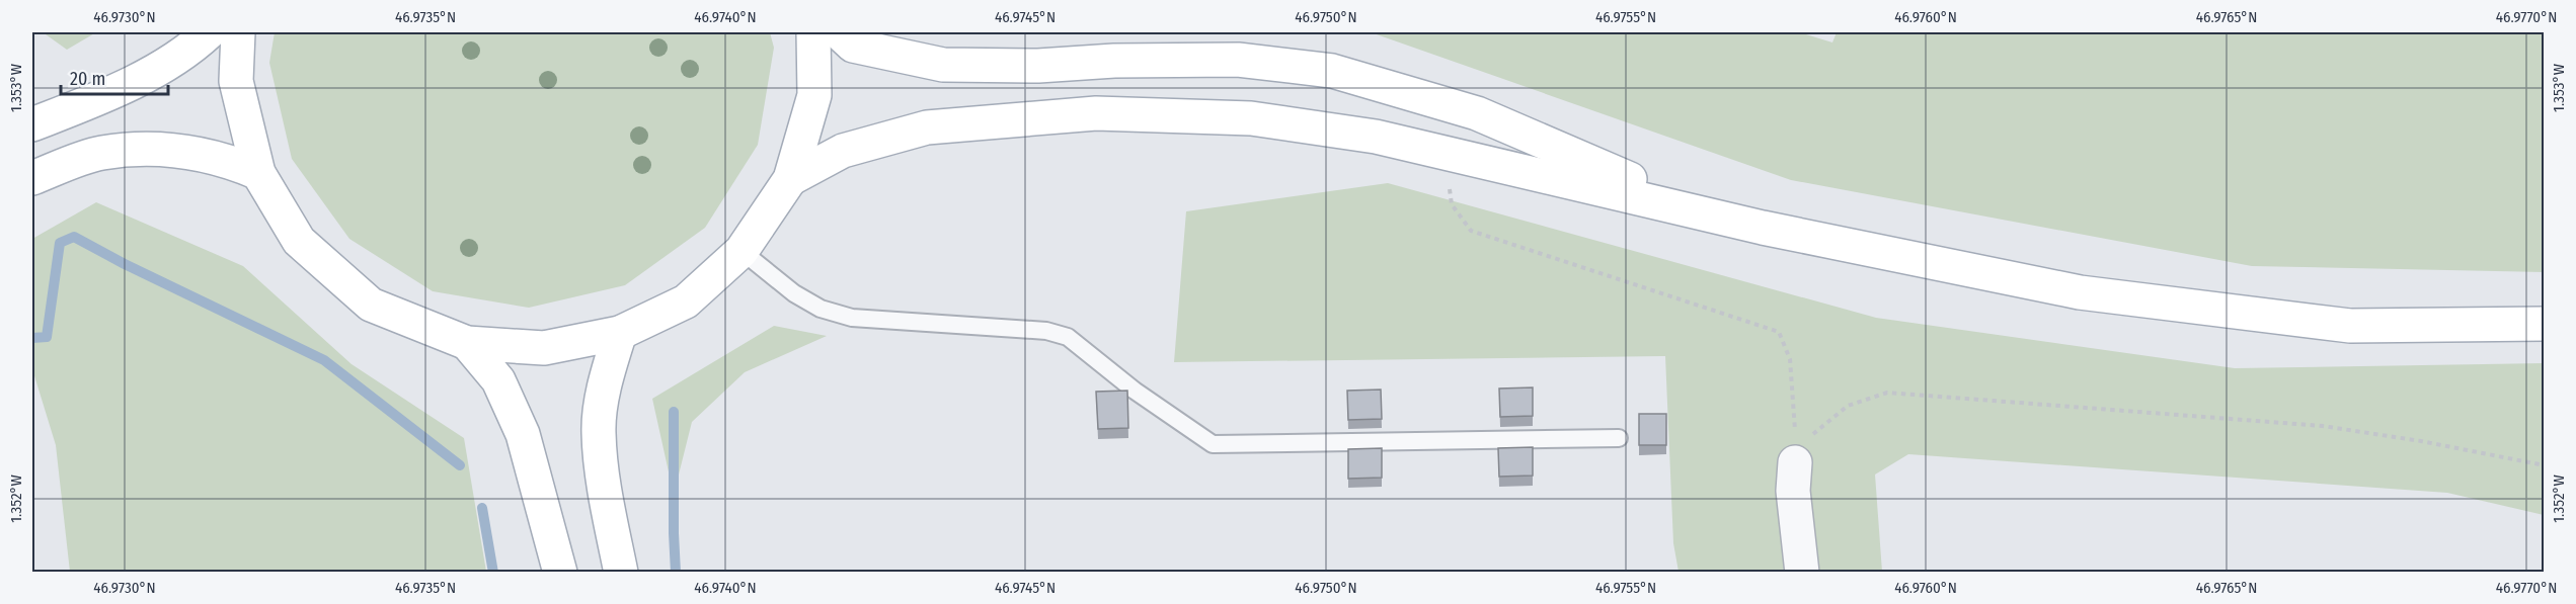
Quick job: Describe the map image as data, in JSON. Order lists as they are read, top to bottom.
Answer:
{
  "scale_bar": "20 m",
  "coordinates": [
    "46.9730°N",
    "46.9735°N",
    "46.9740°N",
    "46.9745°N",
    "46.9750°N",
    "46.9755°N",
    "46.9760°N",
    "46.9765°N",
    "46.9770°N",
    "1.353°W",
    "1.352°W"
  ]
}
